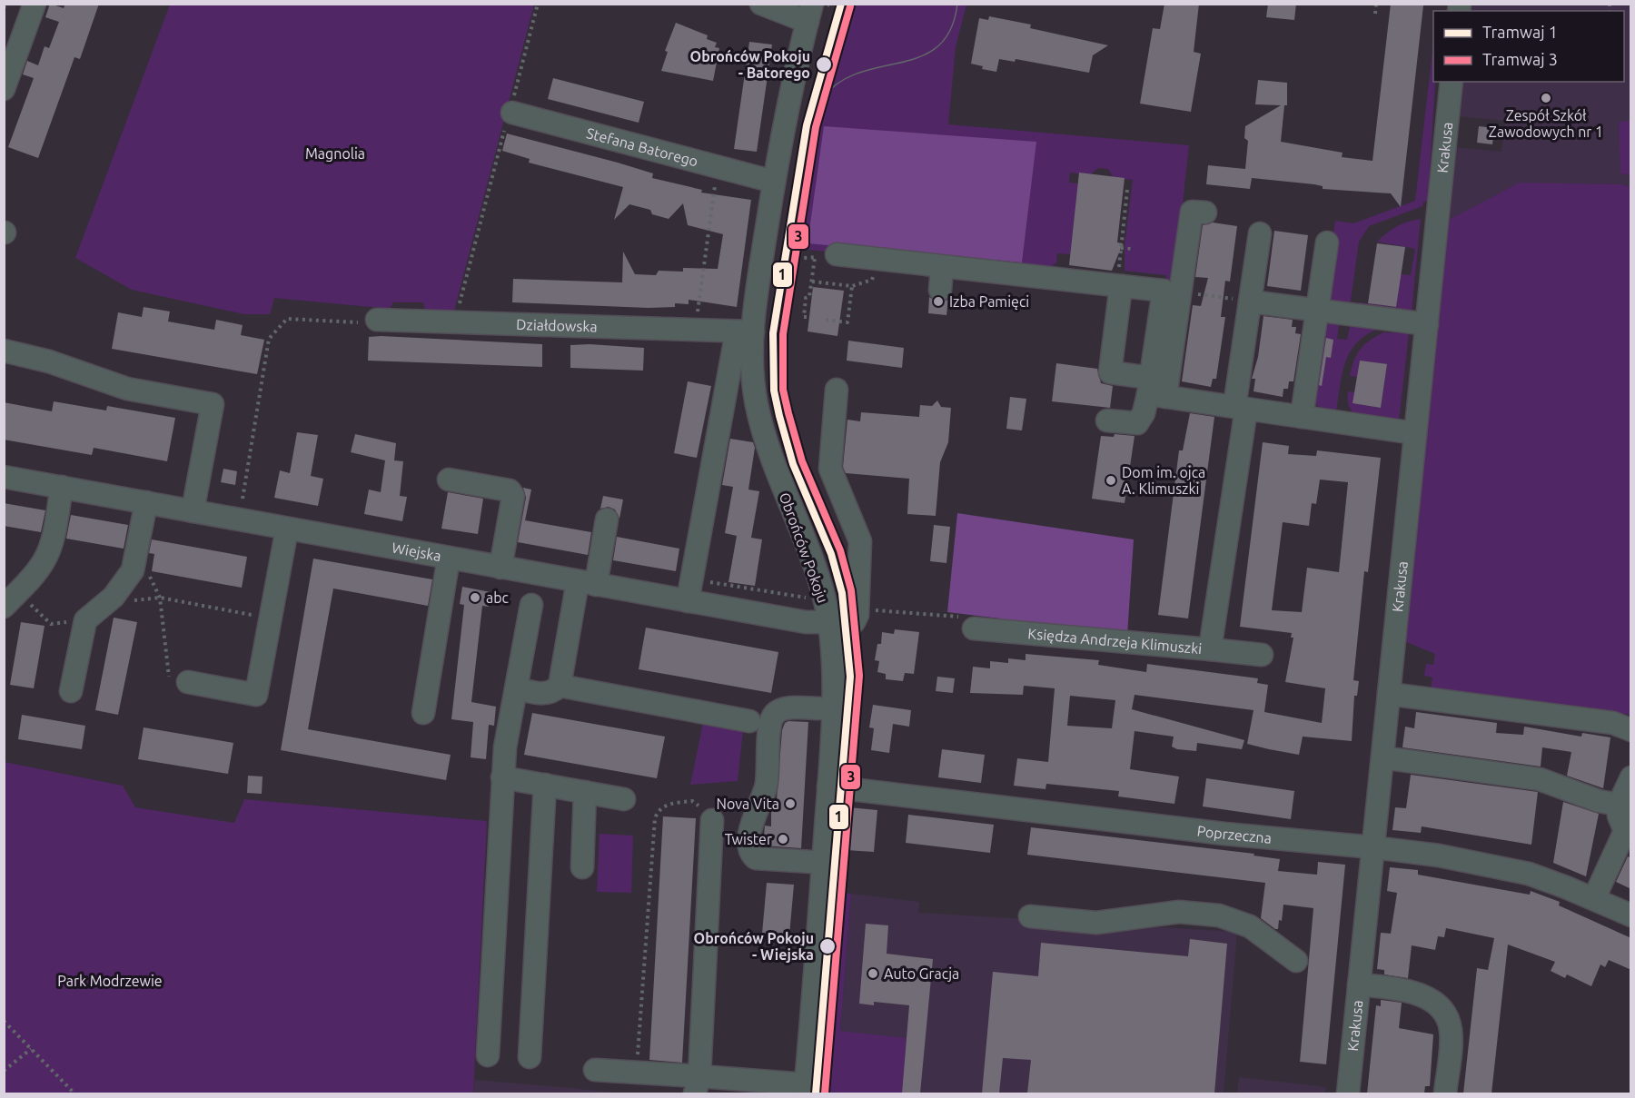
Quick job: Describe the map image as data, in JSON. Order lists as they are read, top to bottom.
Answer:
{
  "streets": {
    "street": [
      "Stefana Batorego",
      "Krakusa",
      "Działdowska",
      "Obrońców Pokoju",
      "Wiejska",
      "Księdza Andrzeja Klimuszki",
      "Poprzeczna"
    ]
  },
  "crossings": [
    ["Stefana Batorego", "Obrońców Pokoju"],
    ["Krakusa", "Poprzeczna"],
    ["Działdowska", "Obrońców Pokoju"],
    ["Obrońców Pokoju", "Wiejska"],
    ["Obrońców Pokoju", "Poprzeczna"]
  ],
  "parks": ["Magnolia", "Park Modrzewie"],
  "places": [
    "Obrońców Pokoju - Batorego",
    "Zespół Szkół Zawodowych nr 1",
    "Izba Pamięci",
    "Dom im. ojca A. Klimuszki",
    "abc",
    "Nova Vita",
    "Twister",
    "Obrońców Pokoju - Wiejska",
    "Auto Gracja"
  ],
  "lines": ["tram line 1", "tram line 3"],
  "legend": ["Tramwaj 1", "Tramwaj 3"]
}
